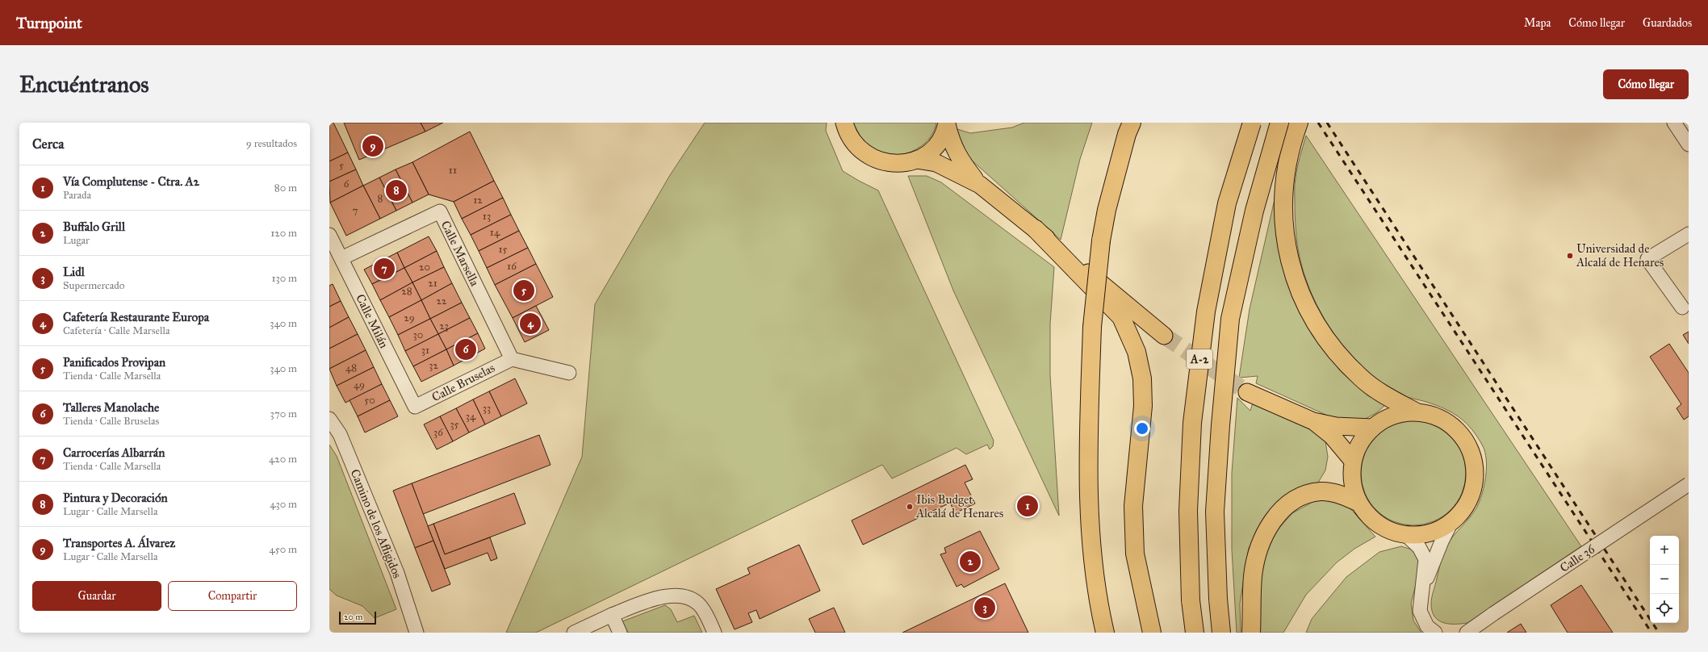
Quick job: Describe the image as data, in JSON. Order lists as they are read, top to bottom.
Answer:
{
  "streets": {
    "highway": ["A-2"],
    "street": [
      "Calle Marsella",
      "Calle Milán",
      "Calle Bruselas",
      "Camino de los Afligidos",
      "Calle 36"
    ]
  },
  "crossings": [
    ["Calle Marsella", "Calle Milán"],
    ["Calle Marsella", "Calle Bruselas"],
    ["Calle Milán", "Calle Bruselas"]
  ],
  "places": ["Universidad de Alcalá de Henares", "Ibis Budget Alcalá de Henares"],
  "house_numbers": [
    "5",
    "11",
    "6",
    "8",
    "12",
    "7",
    "13",
    "14",
    "15",
    "16",
    "20",
    "21",
    "28",
    "22",
    "29",
    "23",
    "30",
    "31",
    "32",
    "48",
    "49",
    "50",
    "33",
    "34",
    "35",
    "36"
  ],
  "scale_bar": "20 m",
  "page": {
    "header": "Turnpoint",
    "nav": ["Mapa", "Cómo llegar", "Guardados"],
    "buttons": [
      "Cómo llegar",
      ["Guardar", "Compartir"]
    ],
    "title": "Encuéntranos",
    "heading": ["Cerca", "9 resultados"],
    "pins": [
      "9",
      "8",
      "7",
      "5",
      "4",
      "6",
      "1",
      "2",
      "3"
    ],
    "list": [
      {
        "mark": "1",
        "name": "Vía Complutense - Ctra. A2",
        "note": "Parada",
        "value": "80 m"
      },
      {
        "mark": "2",
        "name": "Buffalo Grill",
        "note": "Lugar",
        "value": "120 m"
      },
      {
        "mark": "3",
        "name": "Lidl",
        "note": "Supermercado",
        "value": "130 m"
      },
      {
        "mark": "4",
        "name": "Cafetería Restaurante Europa",
        "note": "Cafetería · Calle Marsella",
        "value": "340 m"
      },
      {
        "mark": "5",
        "name": "Panificados Provipan",
        "note": "Tienda · Calle Marsella",
        "value": "340 m"
      },
      {
        "mark": "6",
        "name": "Talleres Manolache",
        "note": "Tienda · Calle Bruselas",
        "value": "370 m"
      },
      {
        "mark": "7",
        "name": "Carrocerías Albarrán",
        "note": "Tienda · Calle Marsella",
        "value": "420 m"
      },
      {
        "mark": "8",
        "name": "Pintura y Decoración",
        "note": "Lugar · Calle Marsella",
        "value": "430 m"
      },
      {
        "mark": "9",
        "name": "Transportes A. Álvarez",
        "note": "Lugar · Calle Marsella",
        "value": "450 m"
      }
    ],
    "map_buttons": ["+", "−"],
    "scale": "20 m"
  }
}
